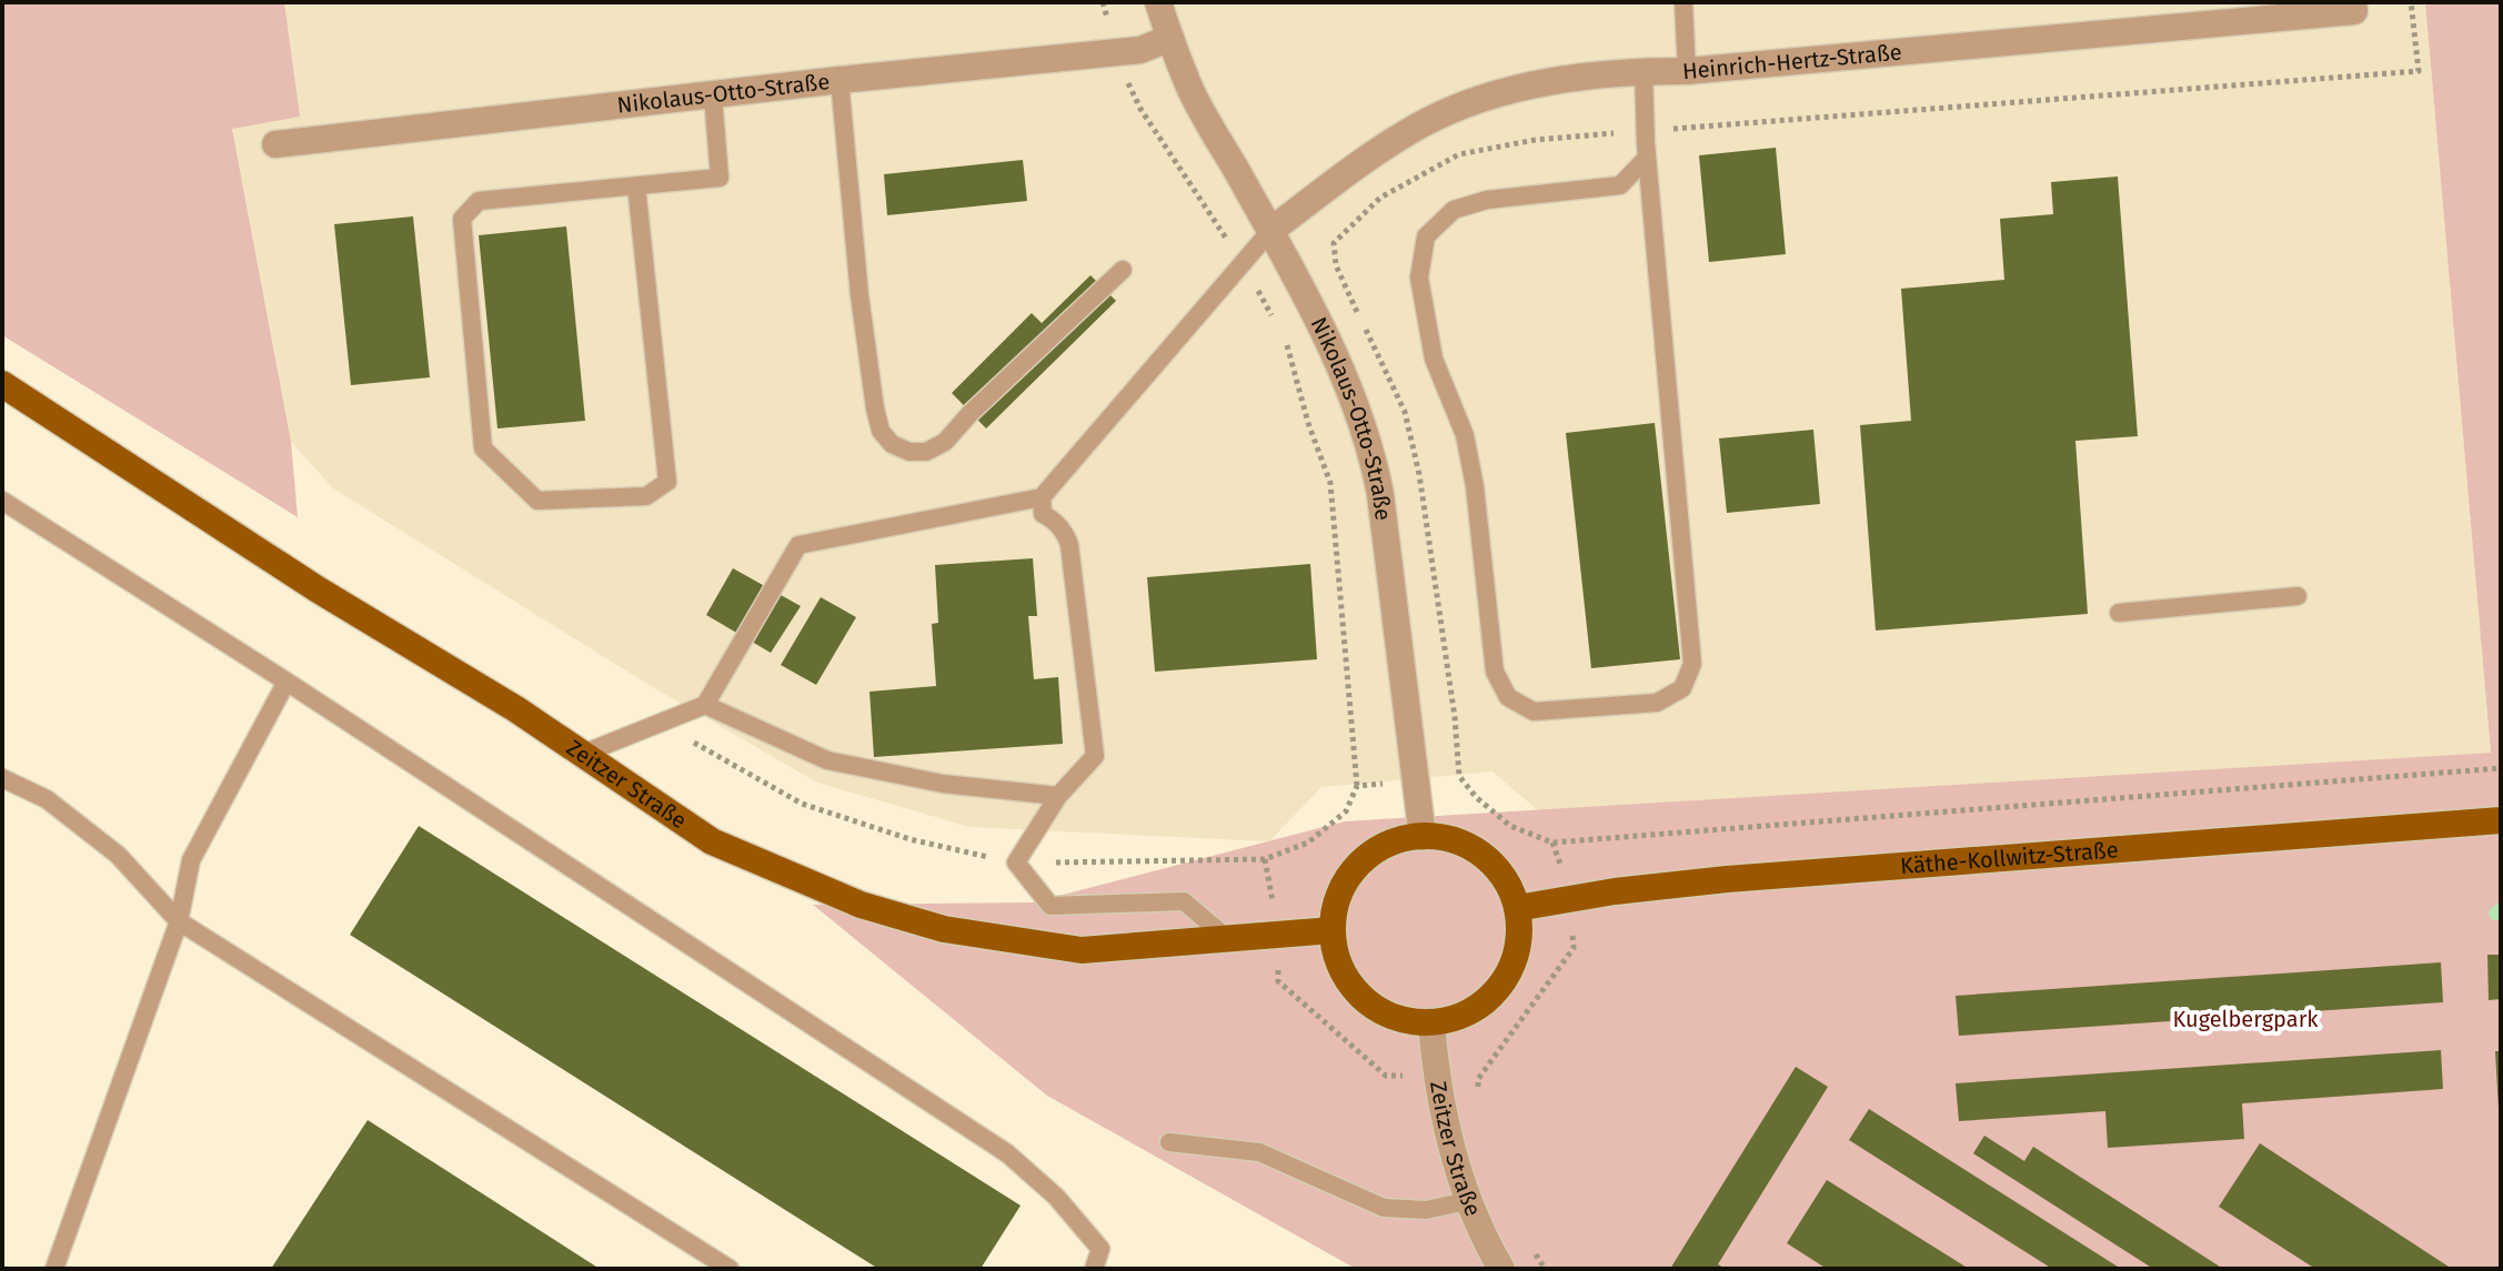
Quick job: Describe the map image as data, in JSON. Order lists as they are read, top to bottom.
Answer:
{
  "streets": {
    "main road": ["Zeitzer Straße", "Käthe-Kollwitz-Straße"],
    "street": ["Heinrich-Hertz-Straße", "Nikolaus-Otto-Straße"]
  },
  "crossings": [
    ["Heinrich-Hertz-Straße", "Nikolaus-Otto-Straße"],
    ["Nikolaus-Otto-Straße", "Zeitzer Straße"],
    ["Nikolaus-Otto-Straße", "Käthe-Kollwitz-Straße"],
    ["Zeitzer Straße", "Käthe-Kollwitz-Straße"]
  ],
  "parks": ["Kugelbergpark"]
}
